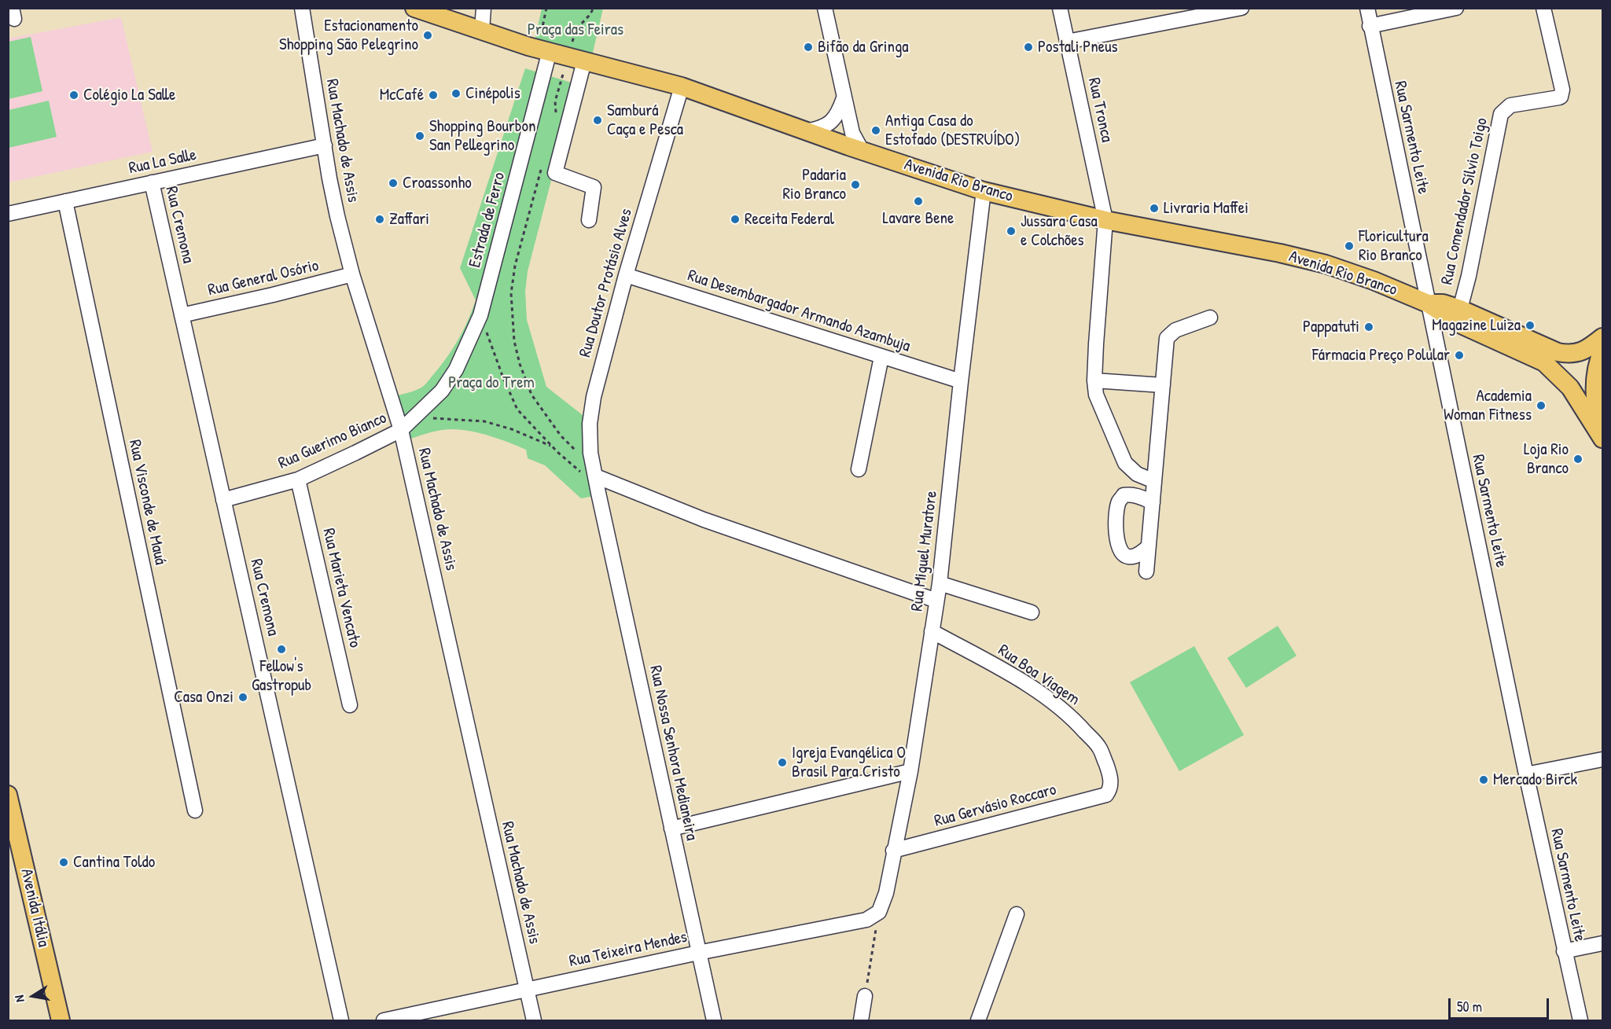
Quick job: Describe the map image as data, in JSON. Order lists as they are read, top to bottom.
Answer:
{
  "streets": {
    "main road": ["Avenida Rio Branco", "Avenida Itália"],
    "street": [
      "Rua Tronca",
      "Rua Sarmento Leite",
      "Rua Machado de Assis",
      "Rua La Salle",
      "Rua Comendador Sílvio Toigo",
      "Estrada de Ferro",
      "Rua Cremona",
      "Rua General Osório",
      "Rua Doutor Protásio Alves",
      "Rua Desembargador Armando Azambuja",
      "Rua Guerimo Bianco",
      "Rua Visconde de Mauá",
      "Rua Miguel Muratore",
      "Rua Marieta Vencato",
      "Rua Boa Viagem",
      "Rua Nossa Senhora Medianeira",
      "Rua Gervásio Roccaro",
      "Rua Teixeira Mendes"
    ]
  },
  "crossings": [
    ["Rua Tronca", "Avenida Rio Branco"],
    ["Rua Sarmento Leite", "Avenida Rio Branco"],
    ["Rua Machado de Assis", "Rua La Salle"],
    ["Rua Machado de Assis", "Rua General Osório"],
    ["Rua Machado de Assis", "Rua Guerimo Bianco"],
    ["Rua Machado de Assis", "Rua Teixeira Mendes"],
    ["Rua La Salle", "Rua Cremona"],
    ["Rua La Salle", "Rua Visconde de Mauá"],
    ["Avenida Rio Branco", "Rua Comendador Sílvio Toigo"],
    ["Avenida Rio Branco", "Estrada de Ferro"],
    ["Avenida Rio Branco", "Rua Doutor Protásio Alves"],
    ["Avenida Rio Branco", "Rua Miguel Muratore"],
    ["Estrada de Ferro", "Rua Guerimo Bianco"],
    ["Rua Cremona", "Rua General Osório"],
    ["Rua Cremona", "Rua Guerimo Bianco"],
    ["Rua Doutor Protásio Alves", "Rua Desembargador Armando Azambuja"],
    ["Rua Doutor Protásio Alves", "Rua Nossa Senhora Medianeira"],
    ["Rua Desembargador Armando Azambuja", "Rua Miguel Muratore"],
    ["Rua Guerimo Bianco", "Rua Marieta Vencato"],
    ["Rua Miguel Muratore", "Rua Boa Viagem"],
    ["Rua Miguel Muratore", "Rua Gervásio Roccaro"],
    ["Rua Miguel Muratore", "Rua Teixeira Mendes"],
    ["Rua Boa Viagem", "Rua Gervásio Roccaro"],
    ["Rua Nossa Senhora Medianeira", "Rua Teixeira Mendes"]
  ],
  "parks": ["Praça das Feiras", "Praça do Trem"],
  "places": [
    "Estacionamento Shopping São Pelegrino",
    "Bifão da Gringa",
    "Postali Pneus",
    "Cinépolis",
    "Colégio La Salle",
    "McCafé",
    "Samburá Caça e Pesca",
    "Antiga Casa do Estofado (DESTRUÍDO)",
    "Shopping Bourbon San Pellegrino",
    "Croassonho",
    "Padaria Rio Branco",
    "Lavare Bene",
    "Livraria Maffei",
    "Zaffari",
    "Receita Federal",
    "Jussara Casa e Colchões",
    "Floricultura Rio Branco",
    "Magazine Luiza",
    "Pappatuti",
    "Fármacia Preço Polular",
    "Academia Woman Fitness",
    "Loja Rio Branco",
    "Fellow's Gastropub",
    "Casa Onzi",
    "Igreja Evangélica O Brasil Para Cristo",
    "Mercado Birck",
    "Cantina Toldo"
  ],
  "scale_bar": "50 m",
  "north": "left"
}
